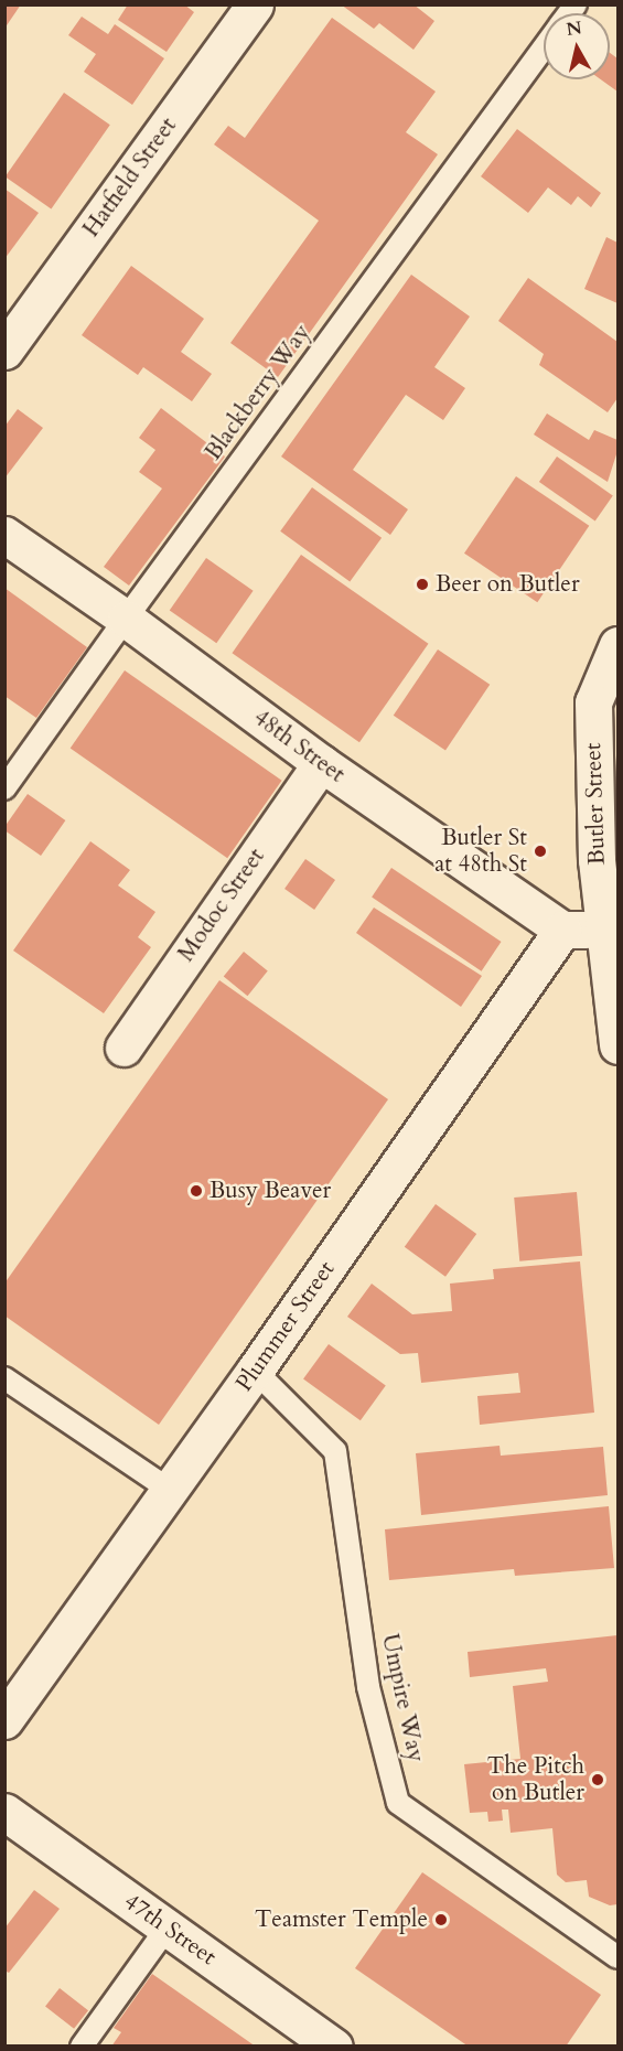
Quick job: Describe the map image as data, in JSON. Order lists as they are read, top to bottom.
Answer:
{
  "streets": {
    "street": [
      "Hatfield Street",
      "48th Street",
      "Butler Street",
      "Modoc Street",
      "Plummer Street",
      "47th Street"
    ],
    "lane": ["Blackberry Way", "Umpire Way"]
  },
  "crossings": [
    ["Blackberry Way", "48th Street"],
    ["48th Street", "Modoc Street"],
    ["48th Street", "Plummer Street"],
    ["Plummer Street", "Umpire Way"]
  ],
  "places": [
    "Beer on Butler",
    "Butler St at 48th St",
    "Busy Beaver",
    "The Pitch on Butler",
    "Teamster Temple"
  ],
  "north": "top"
}
